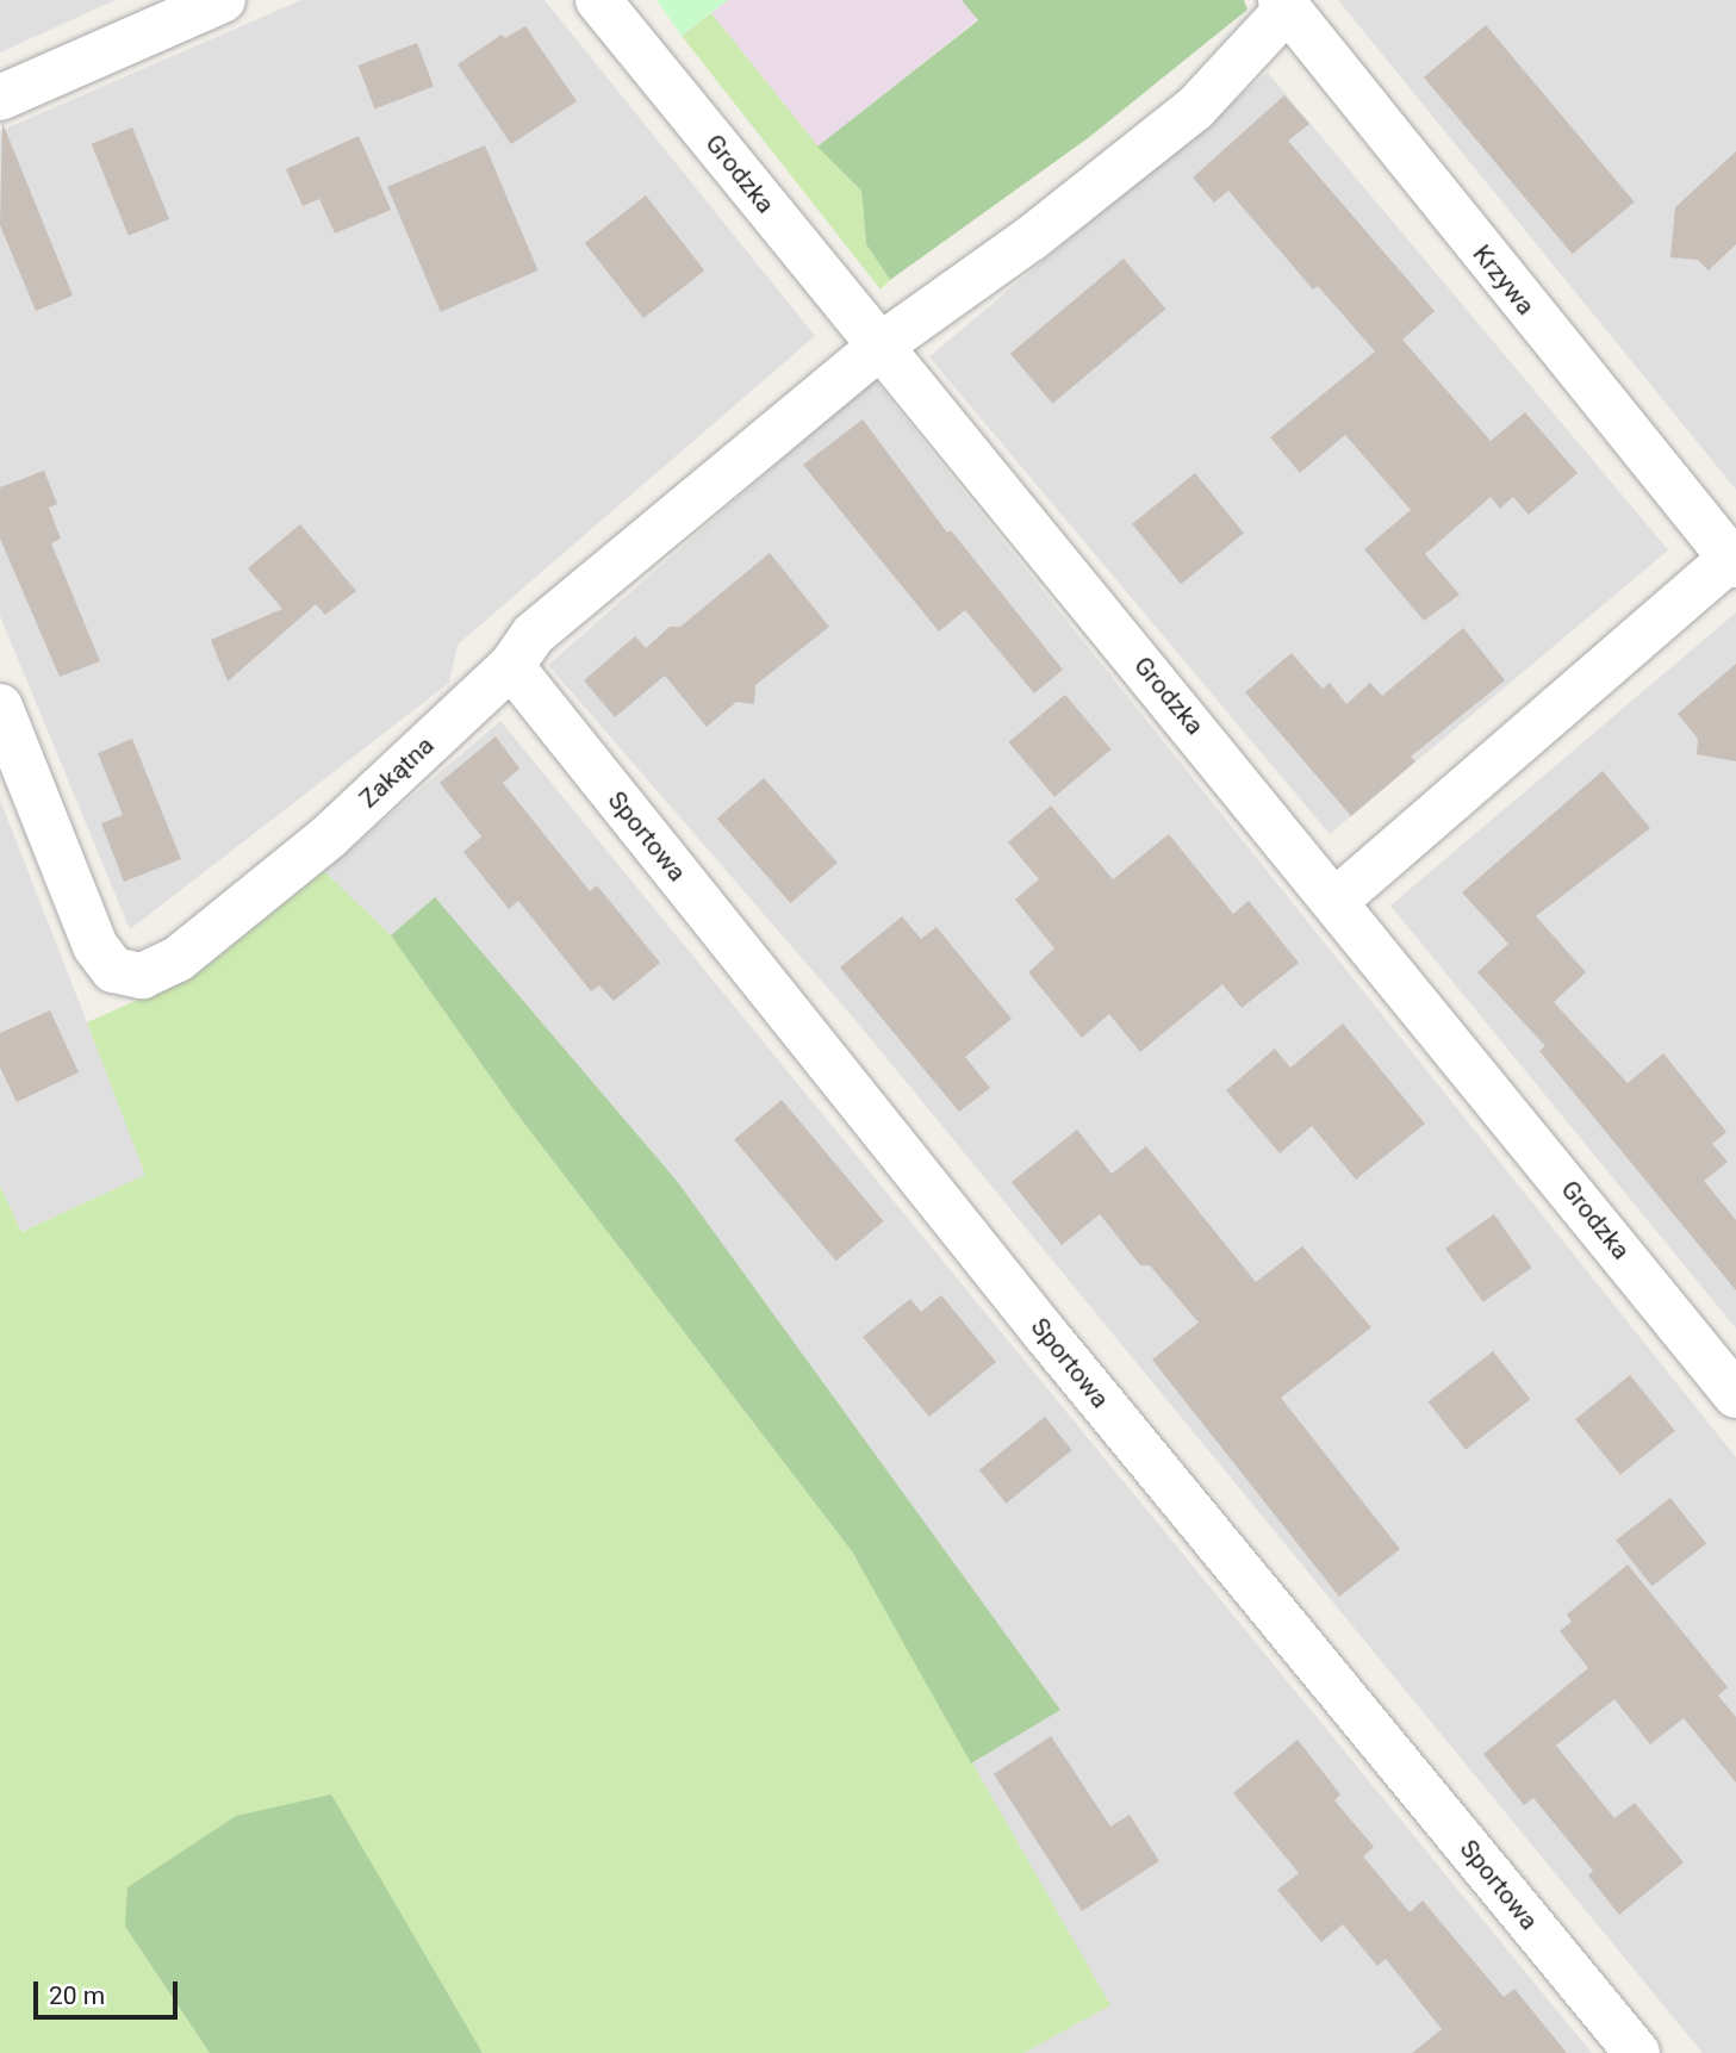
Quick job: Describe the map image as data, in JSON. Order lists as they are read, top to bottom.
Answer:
{
  "streets": {
    "street": [
      "Grodzka",
      "Krzywa",
      "Zakątna",
      "Sportowa"
    ]
  },
  "crossings": [
    ["Grodzka", "Krzywa"],
    ["Grodzka", "Zakątna"],
    ["Krzywa", "Zakątna"],
    ["Zakątna", "Sportowa"]
  ],
  "scale_bar": "20 m"
}
